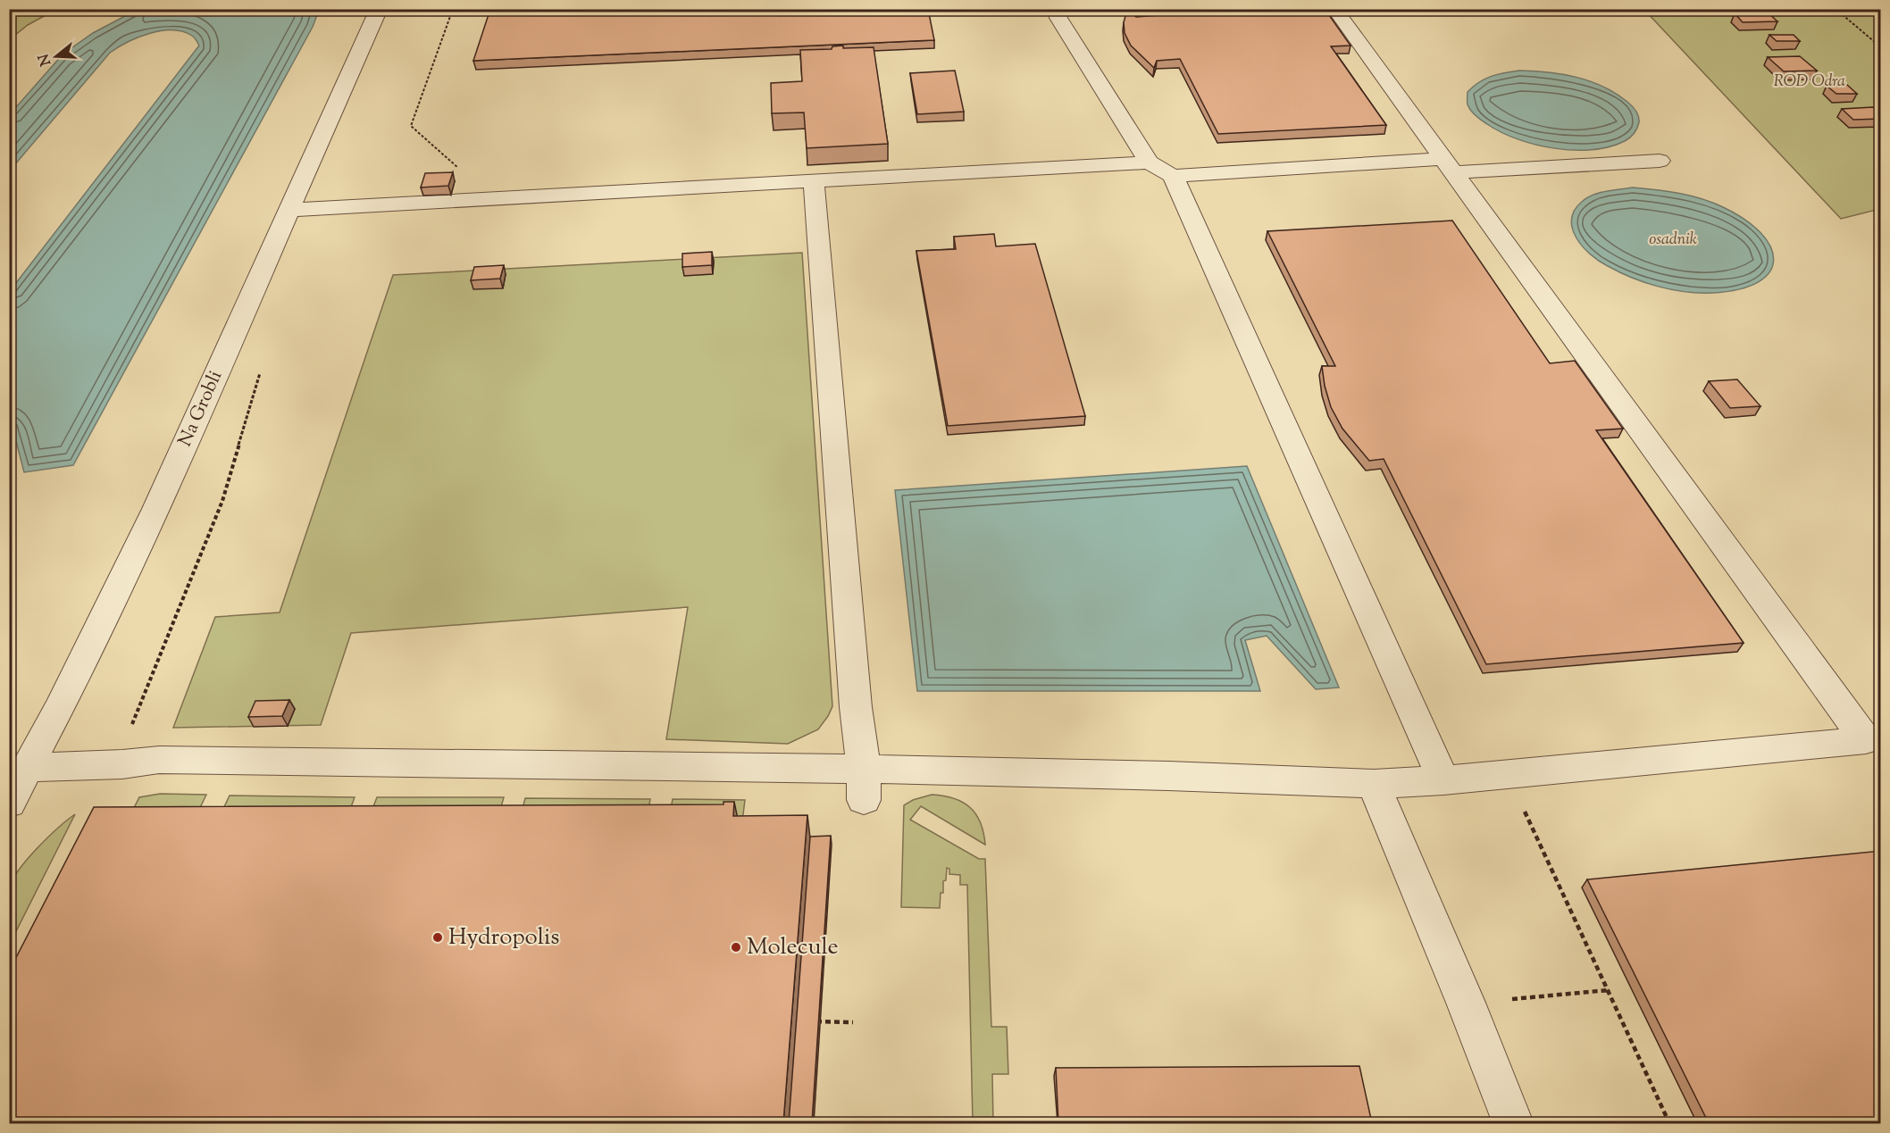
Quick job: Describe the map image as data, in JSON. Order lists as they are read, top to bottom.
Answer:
{
  "streets": {
    "street": ["Na Grobli"]
  },
  "water": ["osadnik"],
  "parks": ["ROD Odra"],
  "places": ["Hydropolis", "Molecule"],
  "north": "left"
}
